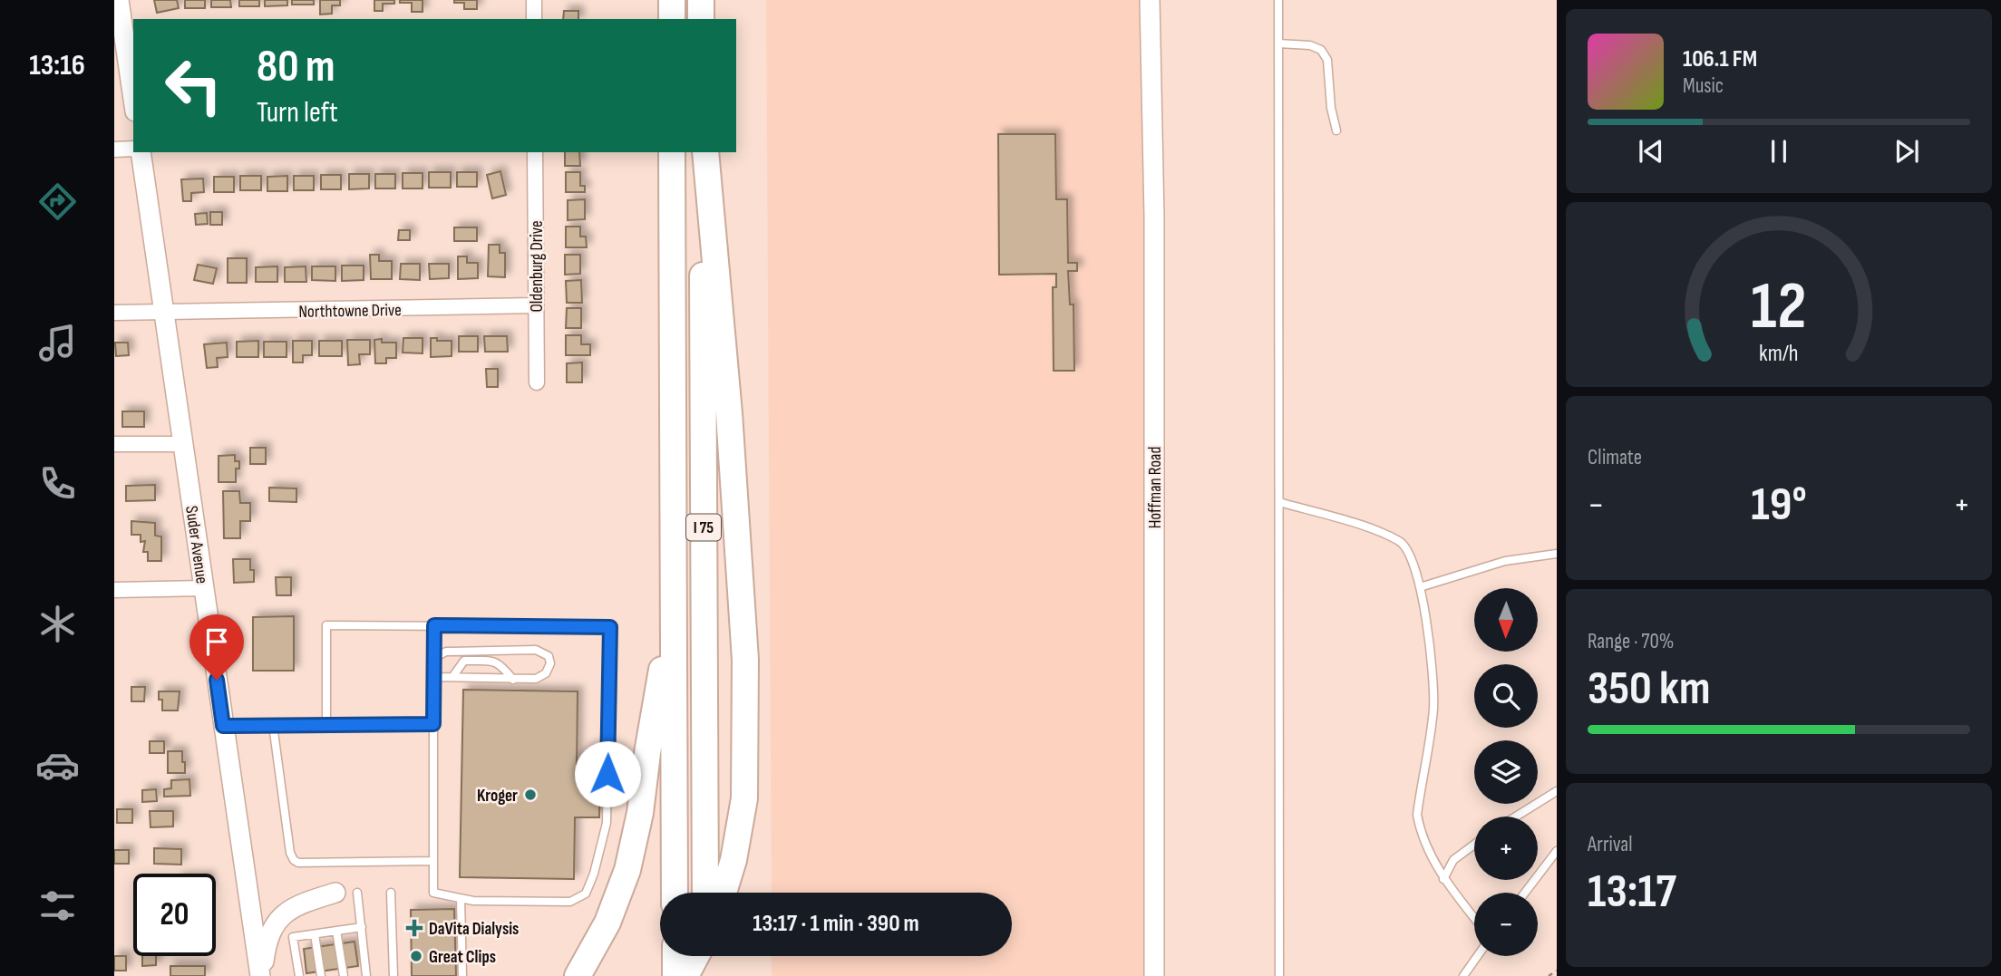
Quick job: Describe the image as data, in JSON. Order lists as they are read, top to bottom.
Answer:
{
  "streets": {
    "highway": ["I 75"],
    "street": [
      "Oldenburg Drive",
      "Northtowne Drive",
      "Hoffman Road",
      "Suder Avenue"
    ]
  },
  "crossings": [
    ["Oldenburg Drive", "Northtowne Drive"],
    ["Northtowne Drive", "Suder Avenue"]
  ],
  "places": {
    "other": ["Kroger", "Great Clips"],
    "health": ["DaVita Dialysis"]
  },
  "north": "bottom",
  "page": {
    "tabs": "13:16",
    "turn": ["80 m", "Turn left"],
    "song": ["106.1 FM", "Music"],
    "tile": [
      "Climate",
      ["Range · 70%", "350 km"],
      ["Arrival", "13:17"]
    ],
    "heat": ["−", "19°", "+"],
    "map_buttons": ["+", "−"],
    "limit": "20",
    "trip": "13:17 · 1 min · 390 m",
    "gauge": ["12", "km/h"]
  }
}
